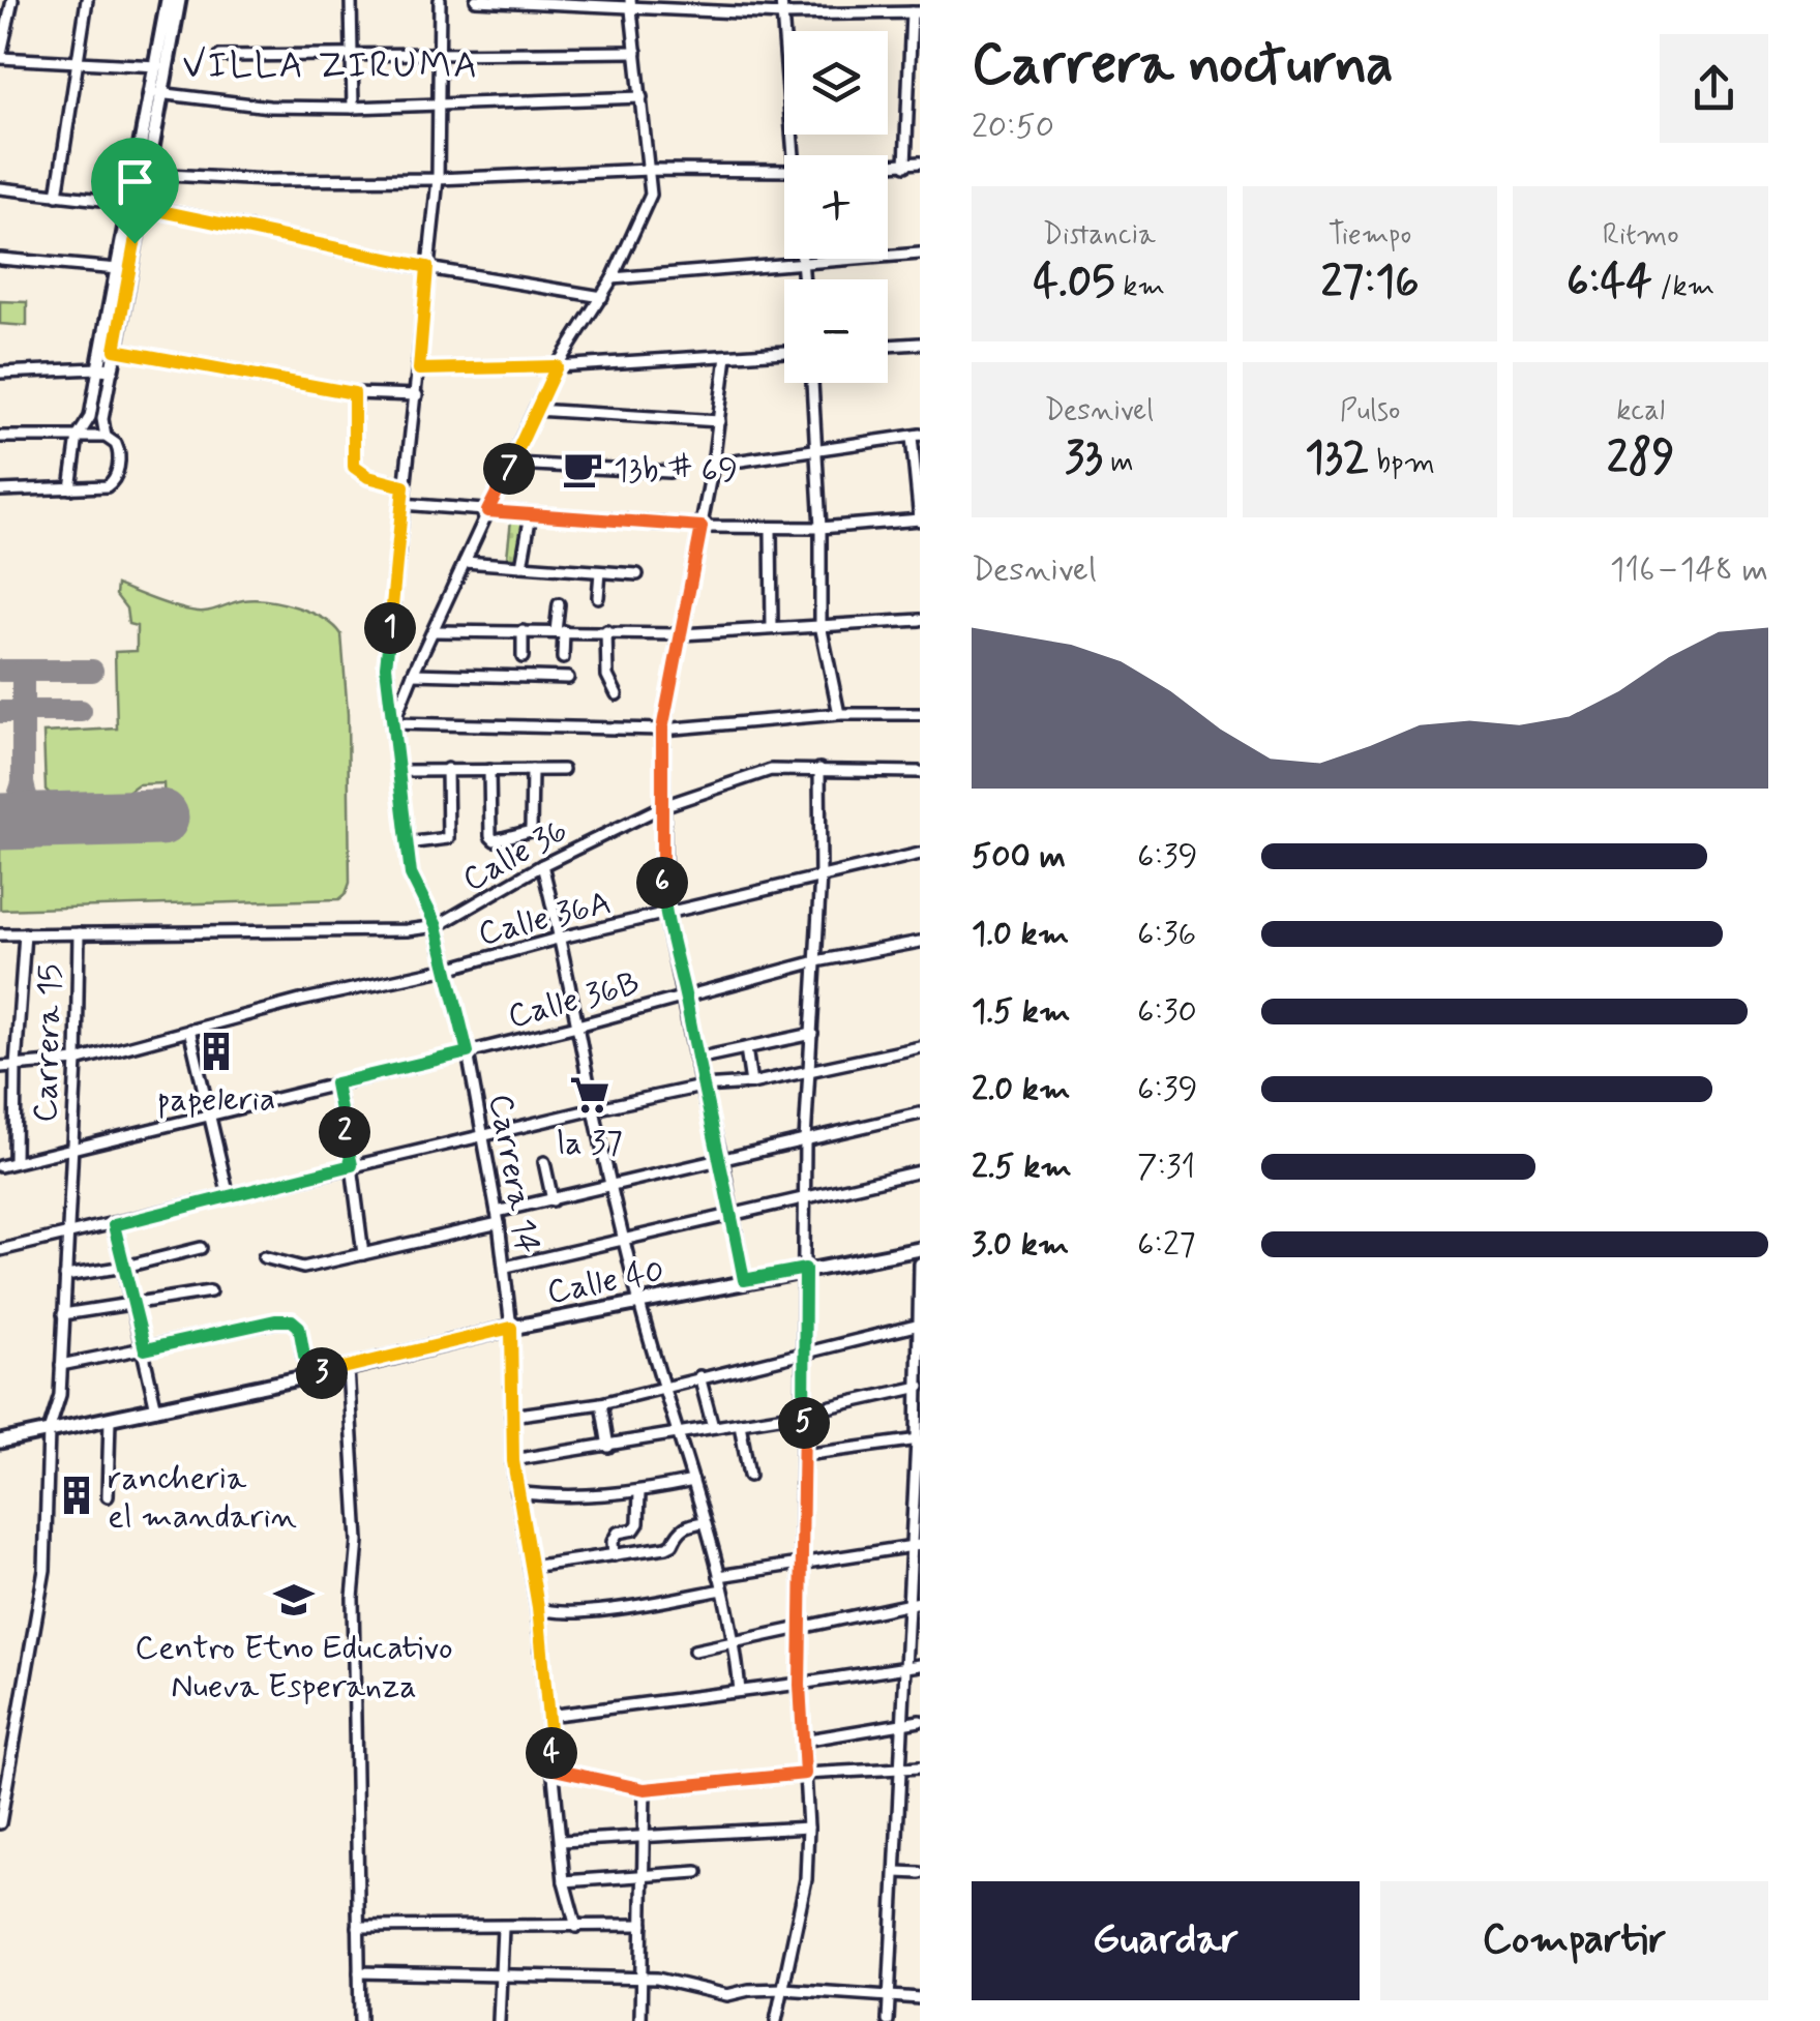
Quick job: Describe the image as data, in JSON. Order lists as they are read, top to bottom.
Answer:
{
  "streets": {
    "street": [
      "Calle 36",
      "Calle 36A",
      "Calle 36B",
      "Carrera 15",
      "Carrera 14",
      "Calle 40"
    ]
  },
  "crossings": [
    ["Calle 36", "Carrera 15"],
    ["Calle 36", "Carrera 14"],
    ["Calle 36A", "Carrera 15"],
    ["Calle 36A", "Carrera 14"],
    ["Calle 36B", "Carrera 15"],
    ["Calle 36B", "Carrera 14"],
    ["Carrera 15", "Calle 40"],
    ["Carrera 14", "Calle 40"]
  ],
  "districts": ["VILLA ZIRUMA"],
  "places": {
    "cafe": ["13b # 69"],
    "building": ["papeleria", "rancheria el mandarin"],
    "supermarket": ["la 37"],
    "school or university": ["Centro Etno Educativo Nueva Esperanza"]
  },
  "page": {
    "heading": ["Carrera nocturna", "20:50"],
    "map_buttons": ["+", "−"],
    "stats": [
      ["Distancia", "4.05 km"],
      ["Tiempo", "27:16"],
      ["Ritmo", "6:44 /km"],
      ["Desnivel", "33 m"],
      ["Pulso", "132 bpm"],
      ["kcal", "289"]
    ],
    "pins": [
      "7",
      "1",
      "6",
      "2",
      "3",
      "5",
      "4"
    ],
    "chart": ["Desnivel", "116–148 m"],
    "list": [
      {
        "name": "500 m",
        "note": "6:39"
      },
      {
        "name": "1.0 km",
        "note": "6:36"
      },
      {
        "name": "1.5 km",
        "note": "6:30"
      },
      {
        "name": "2.0 km",
        "note": "6:39"
      },
      {
        "name": "2.5 km",
        "note": "7:31"
      },
      {
        "name": "3.0 km",
        "note": "6:27"
      }
    ],
    "buttons": ["Guardar", "Compartir"]
  }
}
